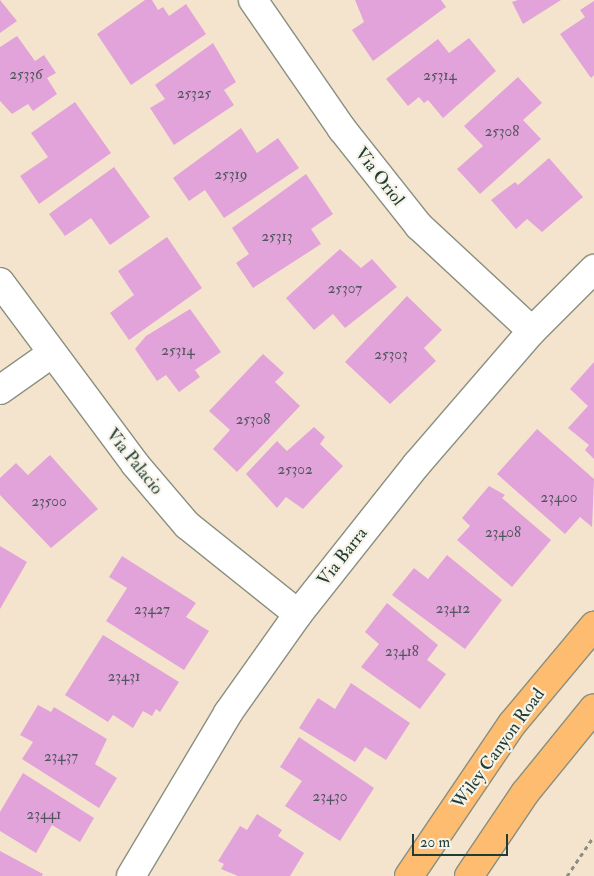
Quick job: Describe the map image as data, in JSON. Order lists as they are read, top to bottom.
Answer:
{
  "streets": {
    "main road": ["Wiley Canyon Road"],
    "street": ["Via Oriol", "Via Palacio", "Via Barra"]
  },
  "crossings": [
    ["Via Oriol", "Via Barra"],
    ["Via Palacio", "Via Barra"]
  ],
  "house_numbers": [
    "25336",
    "25314",
    "25325",
    "25308",
    "25319",
    "25313",
    "25307",
    "25314",
    "25303",
    "25308",
    "25302",
    "23400",
    "23500",
    "23408",
    "23412",
    "23427",
    "23418",
    "23431",
    "23437",
    "23430",
    "23441"
  ],
  "scale_bar": "20 m"
}
